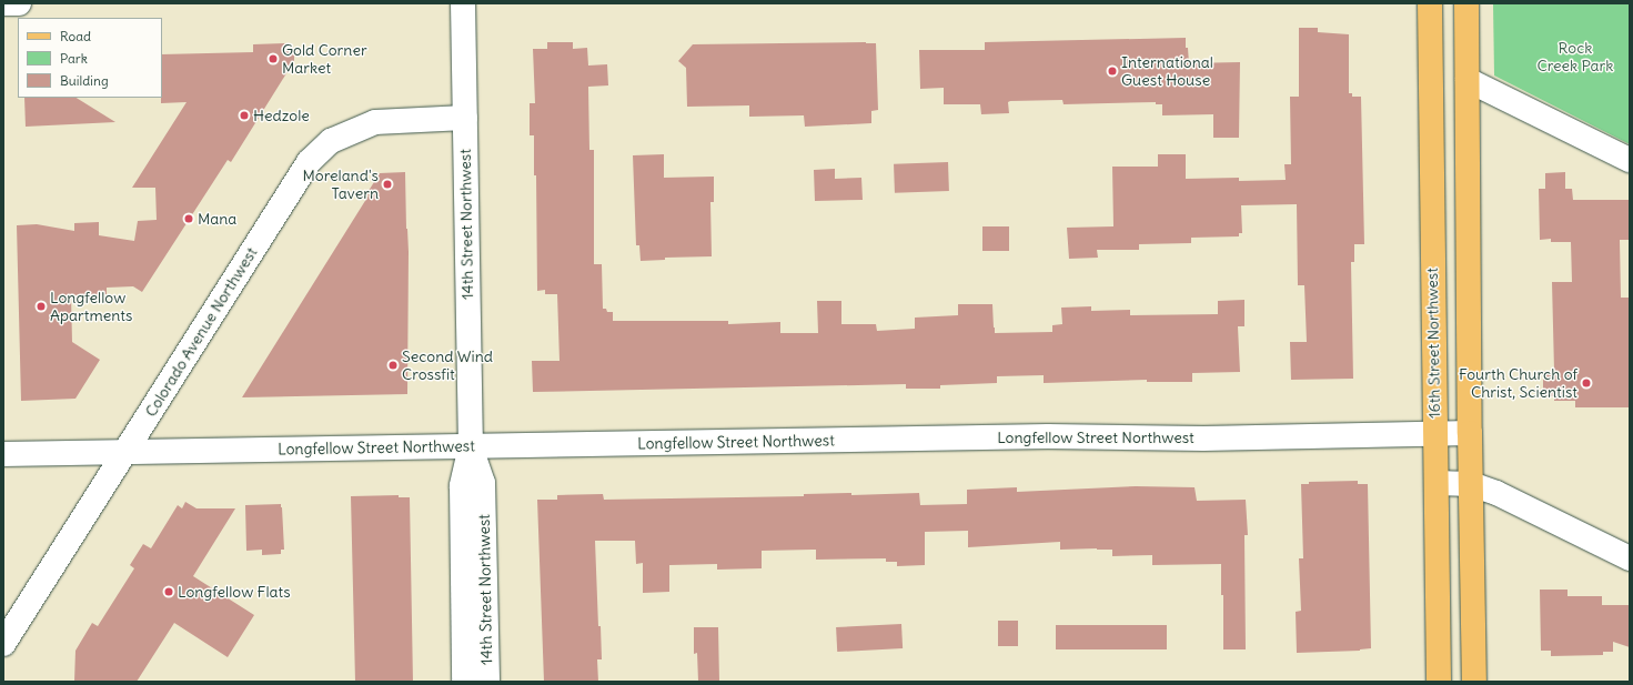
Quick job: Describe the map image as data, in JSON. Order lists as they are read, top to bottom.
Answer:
{
  "streets": {
    "main road": ["16th Street Northwest"],
    "street": ["14th Street Northwest", "Colorado Avenue Northwest", "Longfellow Street Northwest"]
  },
  "crossings": [
    ["14th Street Northwest", "Colorado Avenue Northwest"],
    ["14th Street Northwest", "Longfellow Street Northwest"],
    ["Colorado Avenue Northwest", "Longfellow Street Northwest"],
    ["16th Street Northwest", "Longfellow Street Northwest"]
  ],
  "parks": ["Rock Creek Park"],
  "places": [
    "Gold Corner Market",
    "International Guest House",
    "Hedzole",
    "Moreland's Tavern",
    "Mana",
    "Longfellow Apartments",
    "Second Wind Crossfit",
    "Fourth Church of Christ, Scientist",
    "Longfellow Flats"
  ],
  "legend": ["Road", "Park", "Building"]
}
